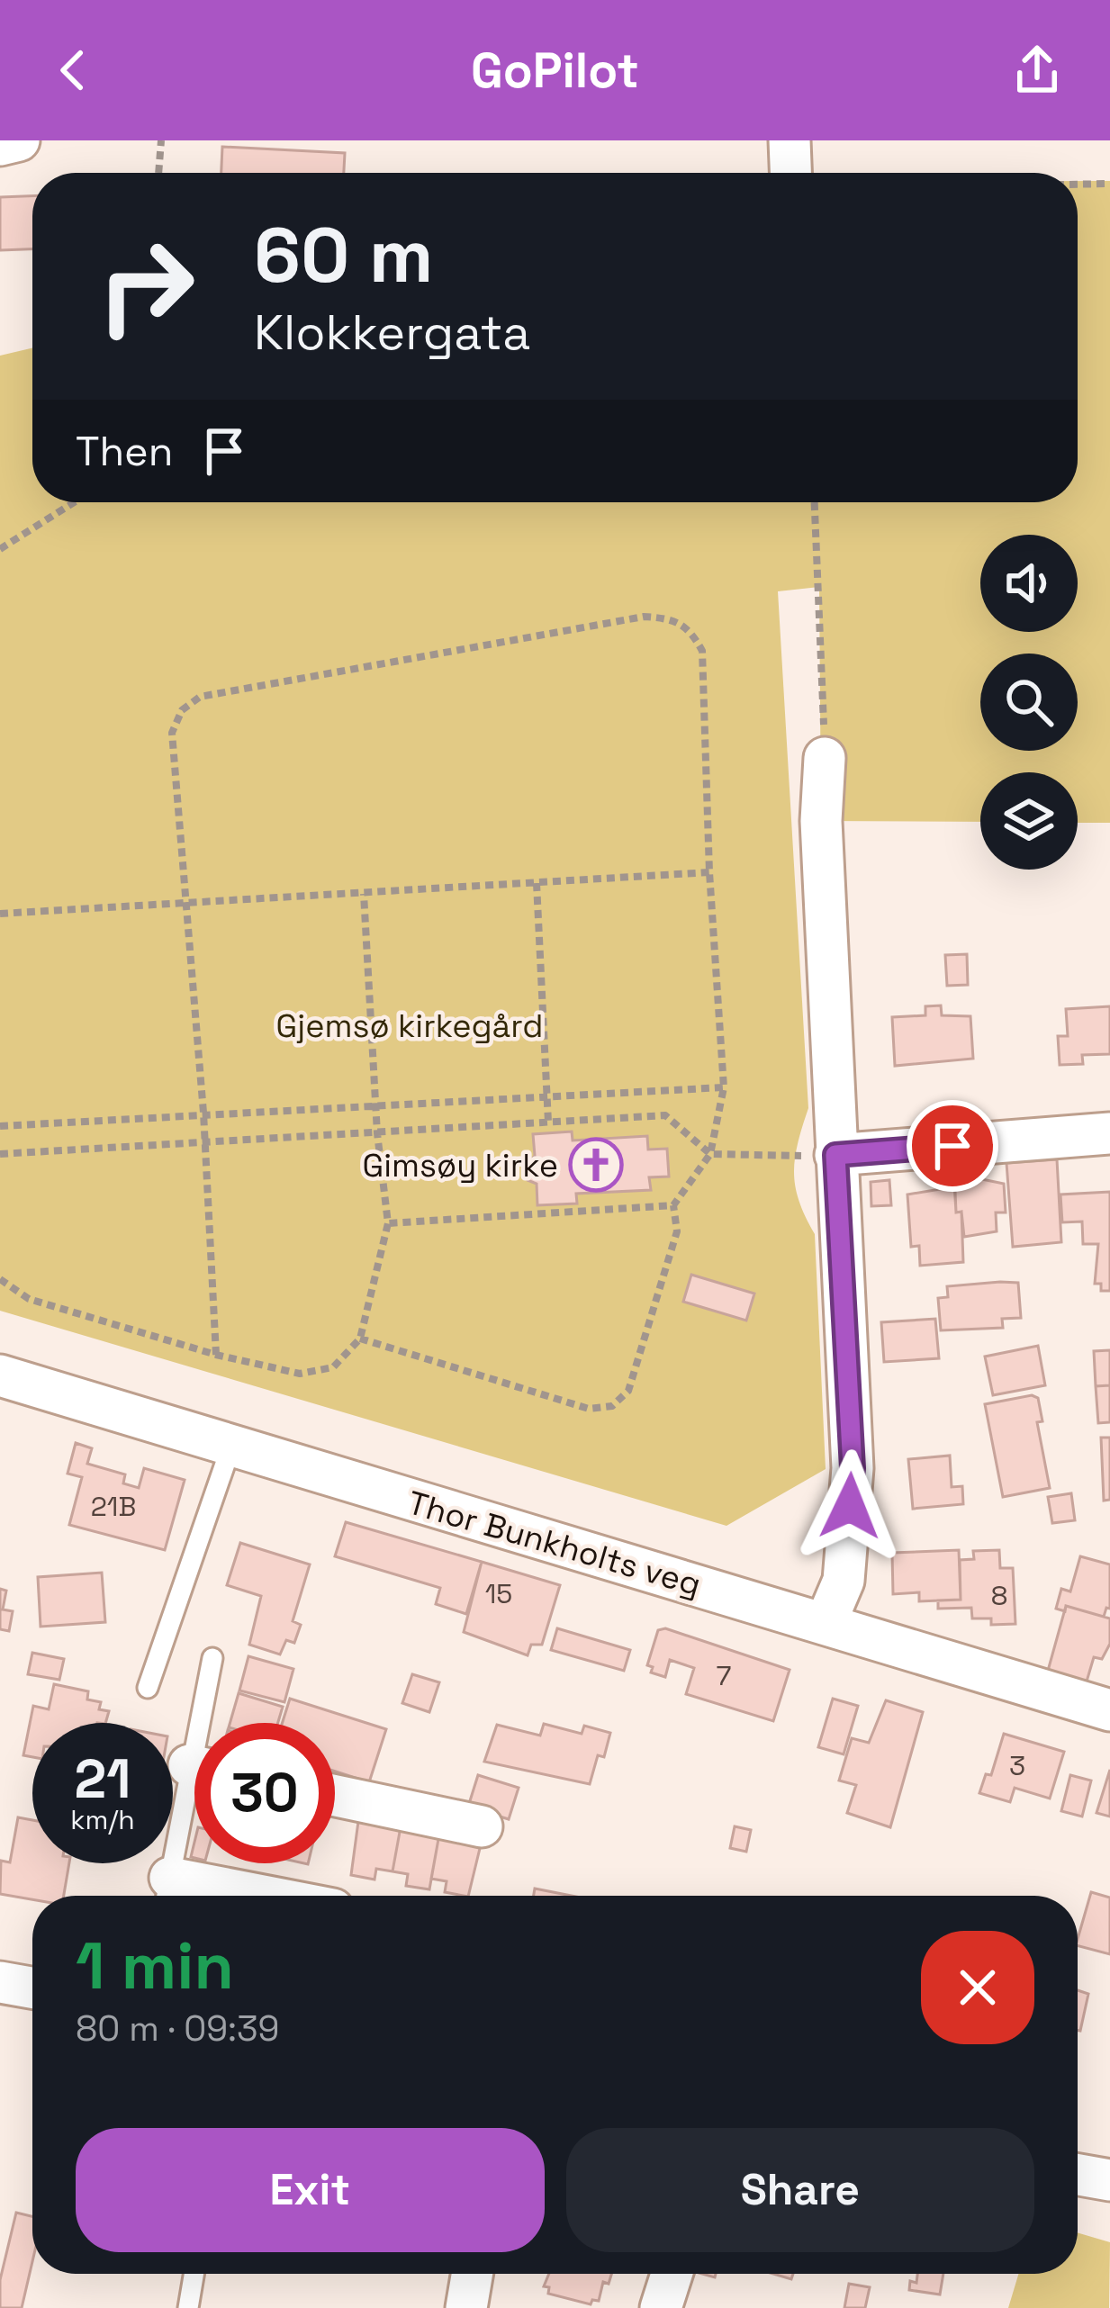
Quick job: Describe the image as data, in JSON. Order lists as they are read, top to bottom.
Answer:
{
  "streets": {
    "street": ["Thor Bunkholts veg"]
  },
  "parks": ["Gjemsø kirkegård"],
  "places": {
    "church": ["Gimsøy kirke"]
  },
  "house_numbers": [
    "21B",
    "15",
    "8",
    "7",
    "3"
  ],
  "page": {
    "header": "GoPilot",
    "turn": ["60 m", "Klokkergata"],
    "then": "Then",
    "speed": "21 km/h",
    "limit": "30",
    "heading": ["1 min", "80 m · 09:39"],
    "buttons": ["Exit", "Share"]
  }
}
